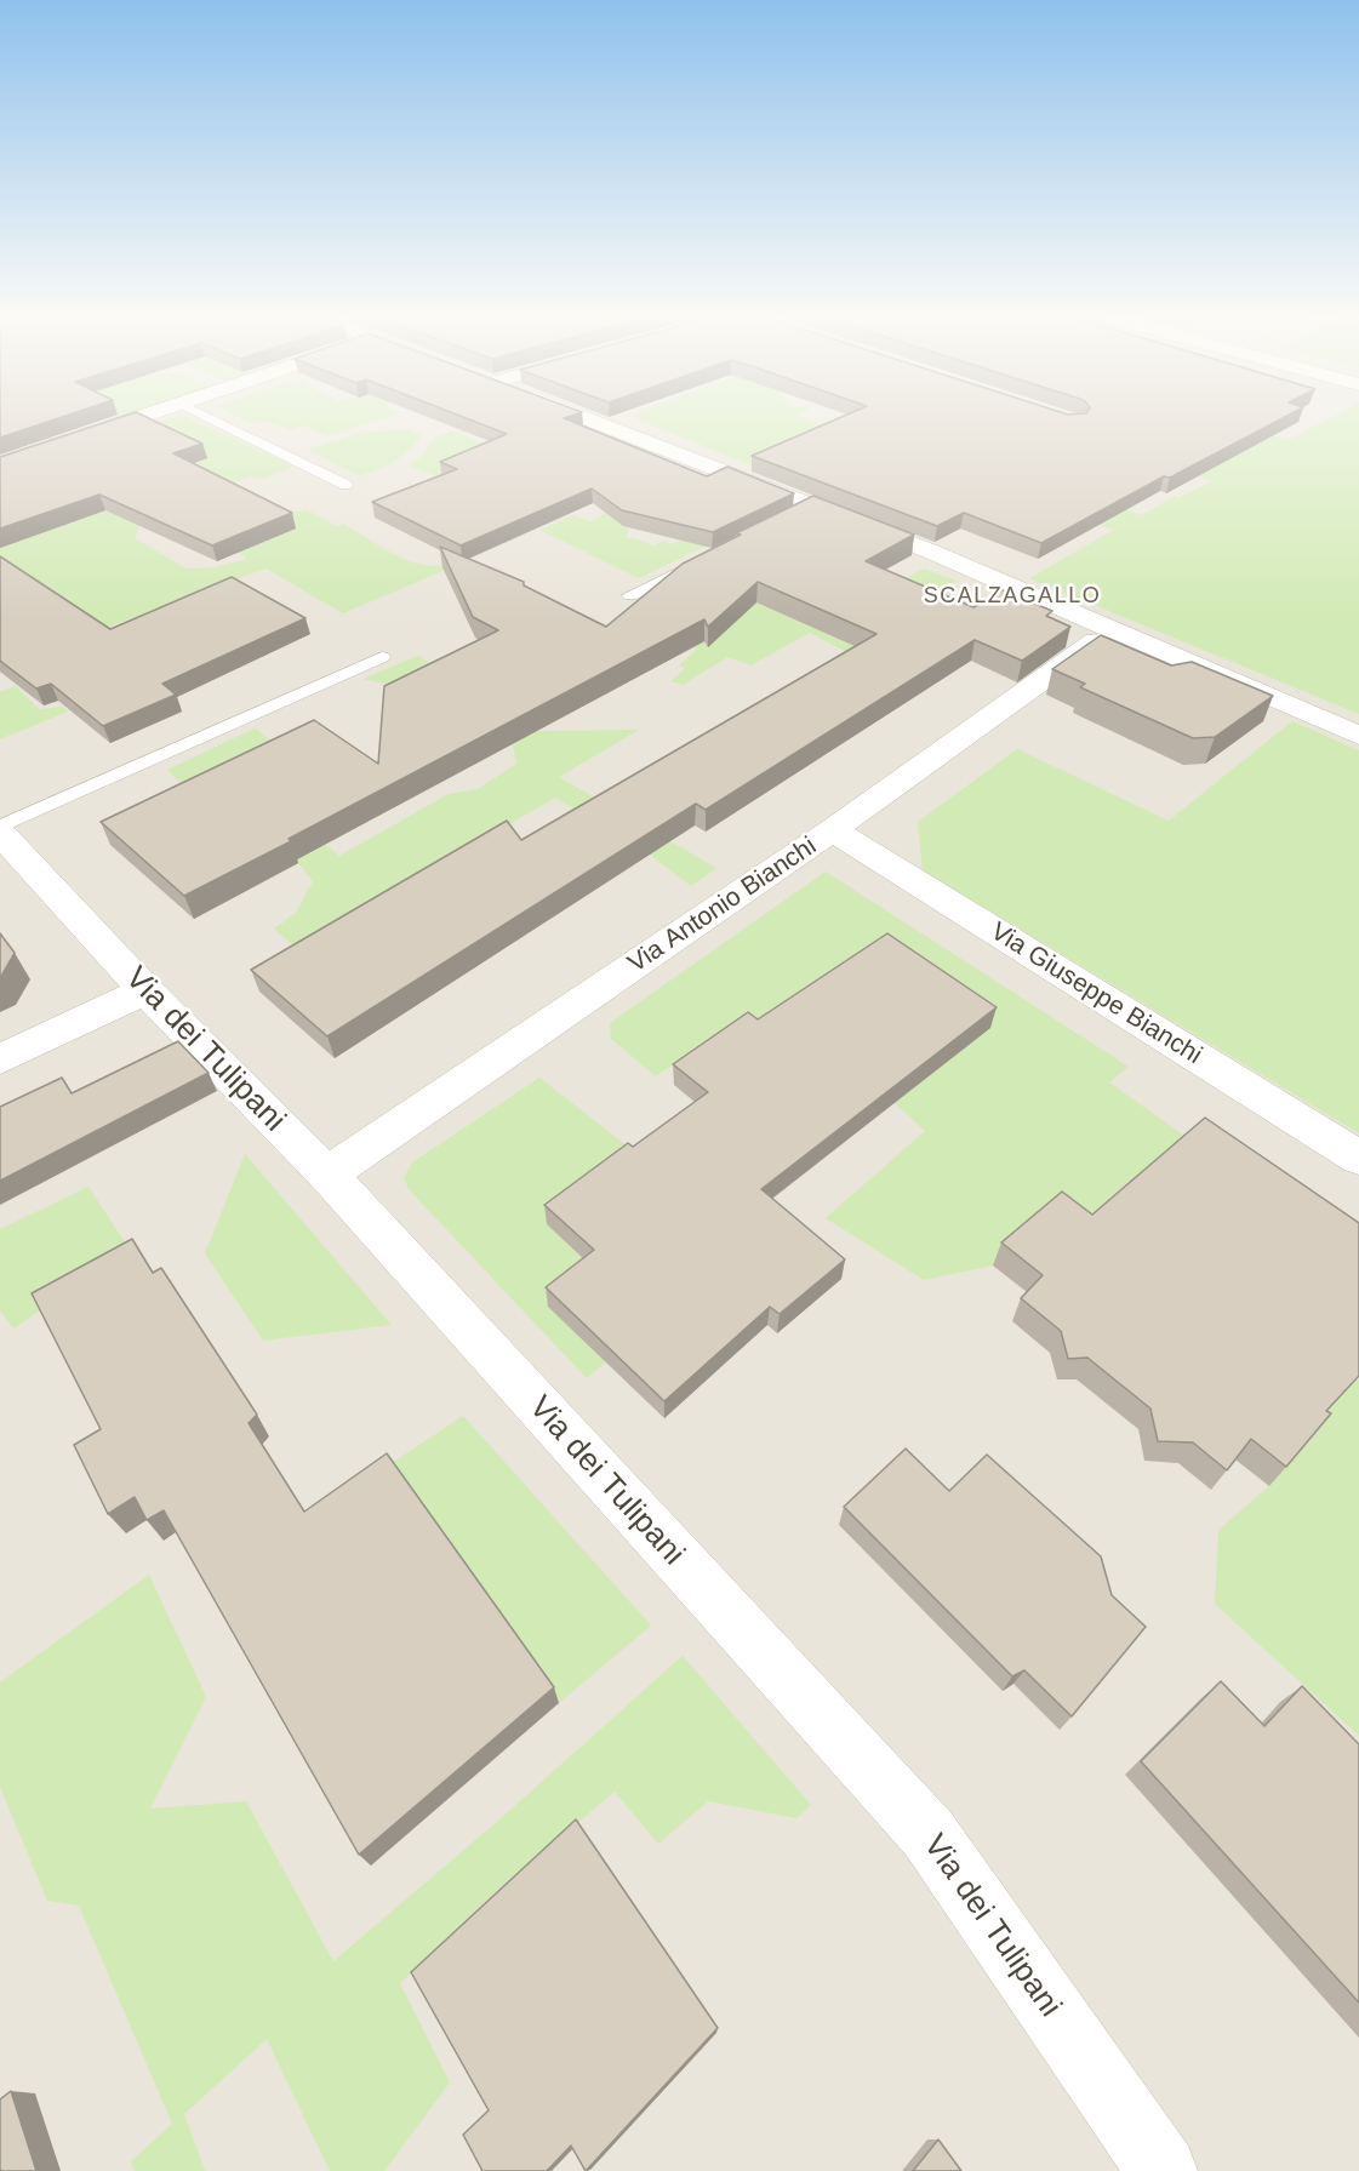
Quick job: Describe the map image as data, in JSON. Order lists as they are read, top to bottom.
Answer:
{
  "streets": {
    "street": ["Via Antonio Bianchi", "Via Giuseppe Bianchi", "Via dei Tulipani"]
  },
  "crossings": [
    ["Via Antonio Bianchi", "Via Giuseppe Bianchi"],
    ["Via Antonio Bianchi", "Via dei Tulipani"]
  ],
  "districts": ["SCALZAGALLO"]
}
